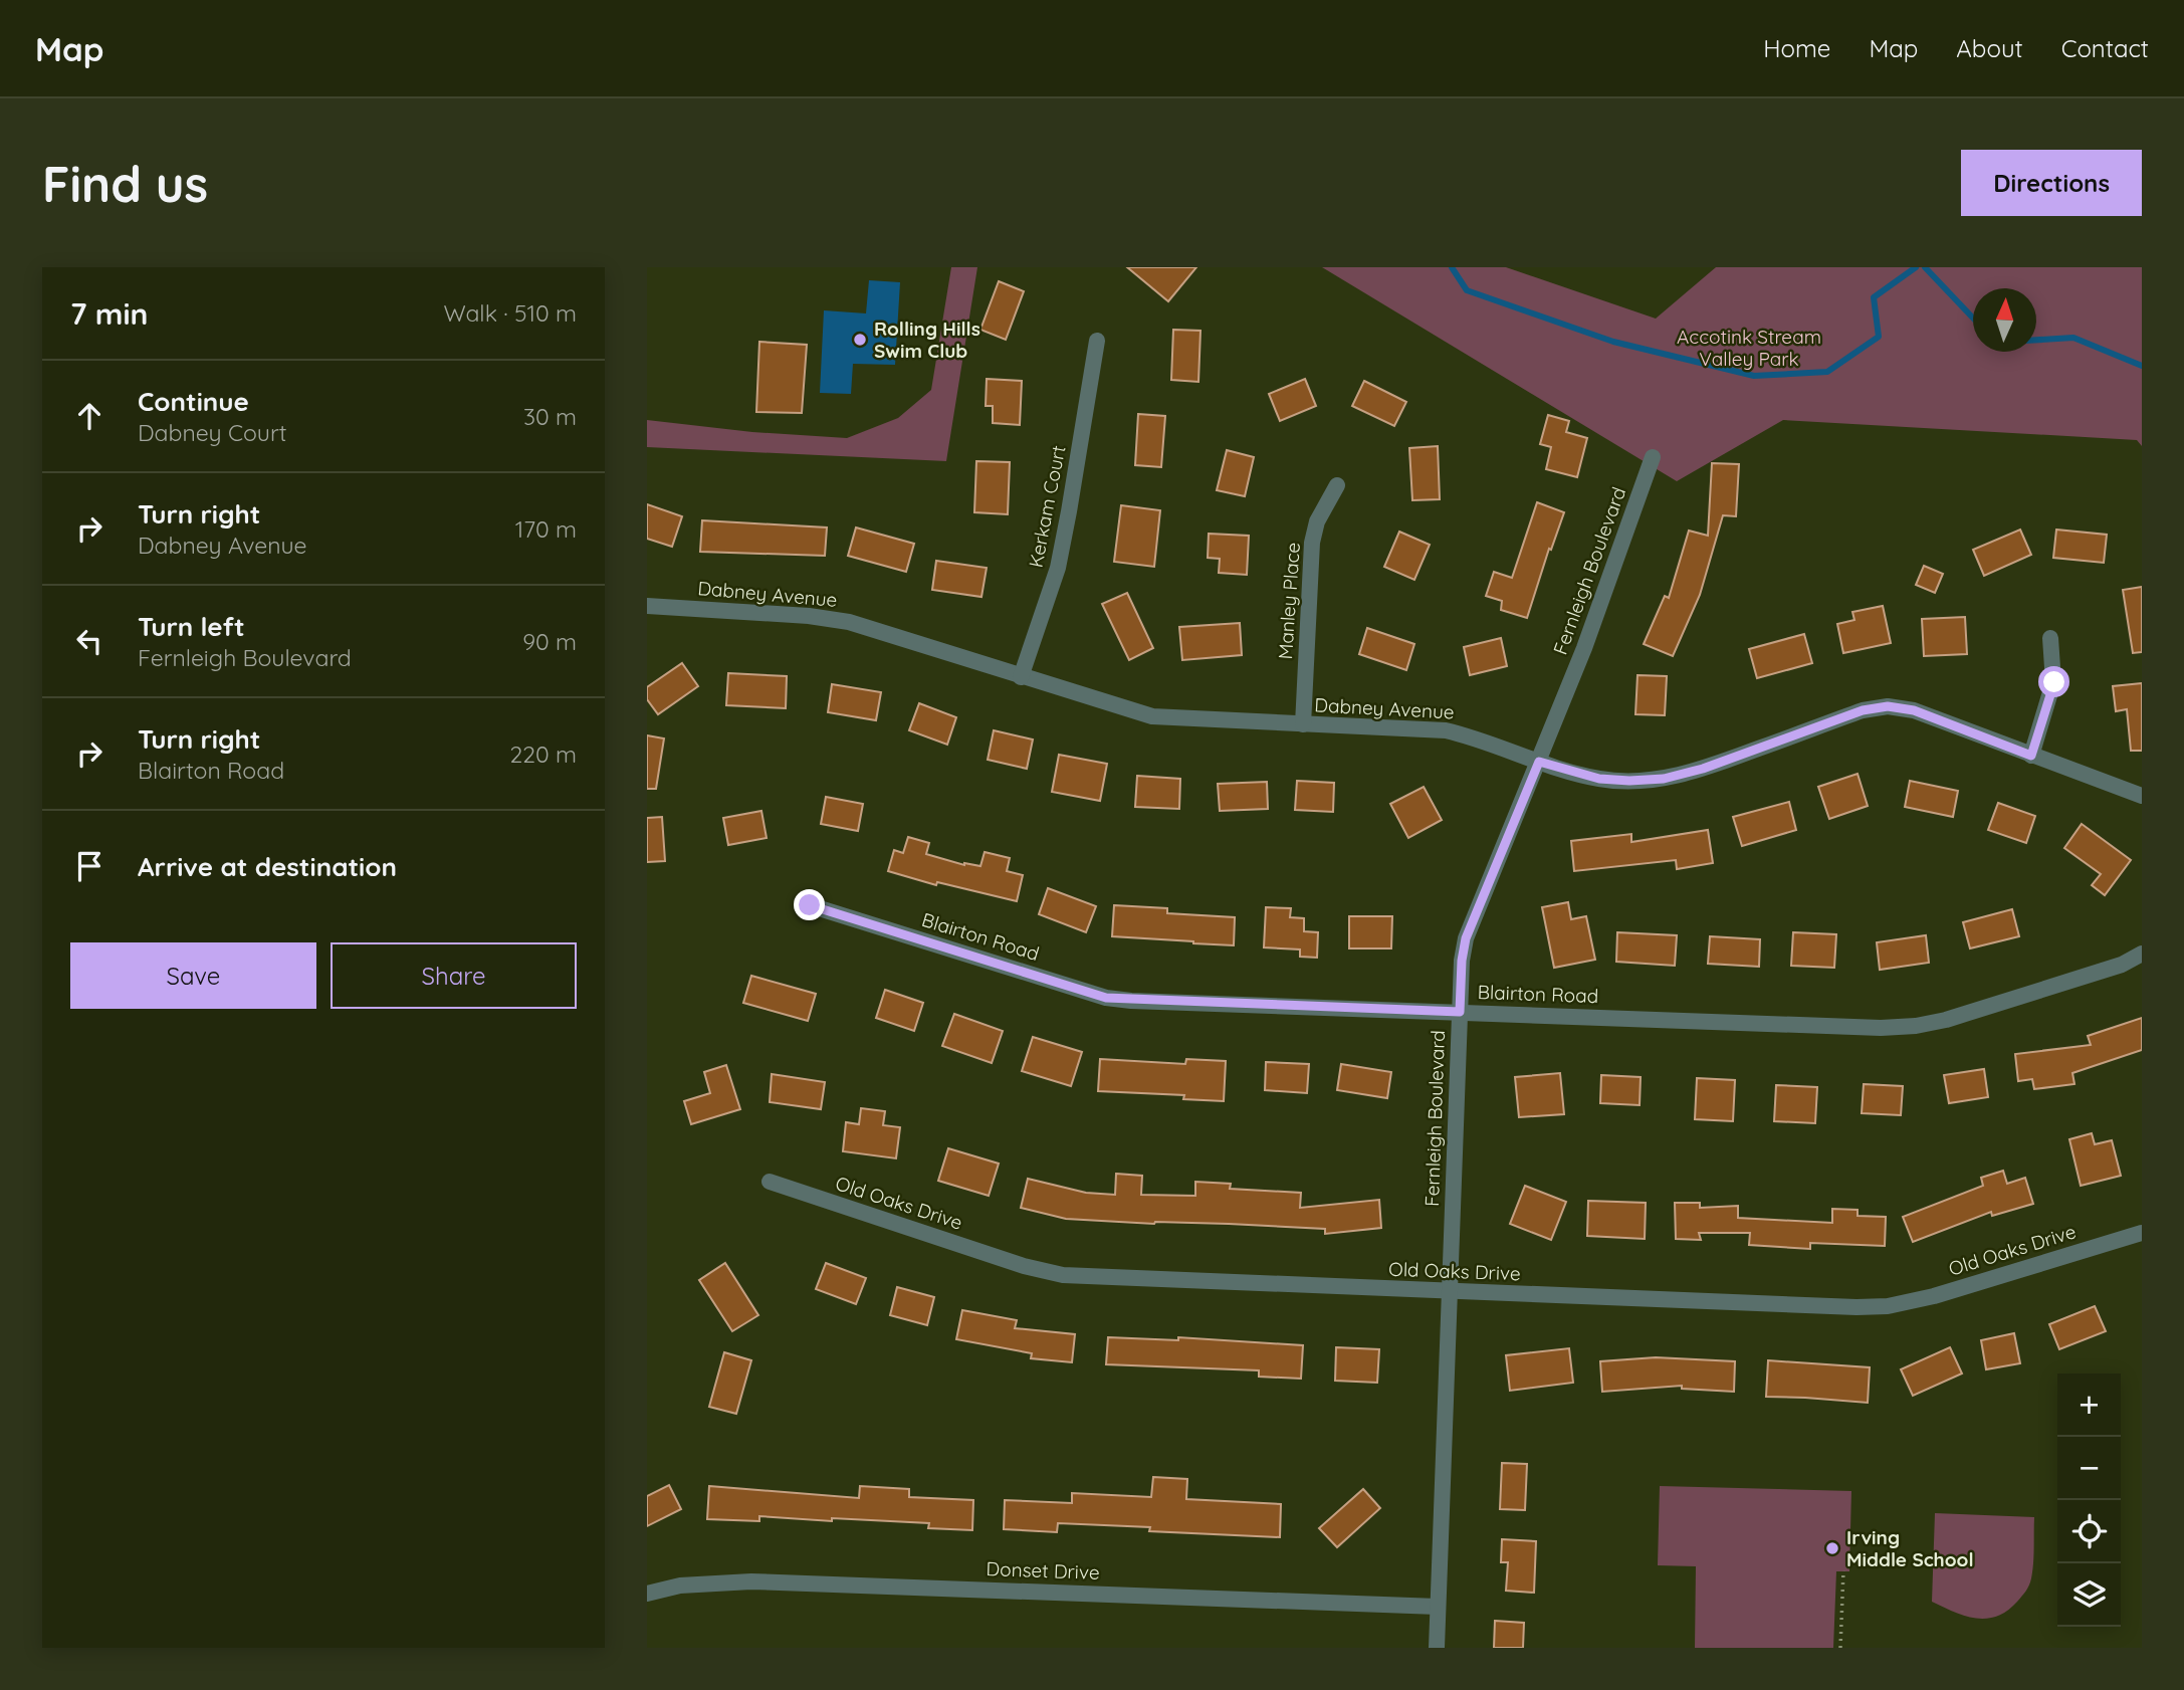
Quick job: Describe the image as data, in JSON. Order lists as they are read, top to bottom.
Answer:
{
  "streets": {
    "street": [
      "Kerkam Court",
      "Fernleigh Boulevard",
      "Dabney Avenue",
      "Manley Place",
      "Blairton Road",
      "Old Oaks Drive",
      "Donset Drive"
    ]
  },
  "crossings": [
    ["Kerkam Court", "Dabney Avenue"],
    ["Fernleigh Boulevard", "Dabney Avenue"],
    ["Fernleigh Boulevard", "Blairton Road"],
    ["Fernleigh Boulevard", "Old Oaks Drive"],
    ["Fernleigh Boulevard", "Donset Drive"],
    ["Dabney Avenue", "Manley Place"]
  ],
  "parks": ["Accotink Stream Valley Park"],
  "places": ["Rolling Hills Swim Club", "Irving Middle School"],
  "north": "top",
  "page": {
    "header": "Map",
    "nav": [
      "Home",
      "Map",
      "About",
      "Contact"
    ],
    "buttons": [
      "Directions",
      ["Save", "Share"]
    ],
    "title": "Find us",
    "heading": ["7 min", "Walk · 510 m"],
    "list": [
      ["Continue", "Dabney Court", "30 m"],
      ["Turn right", "Dabney Avenue", "170 m"],
      ["Turn left", "Fernleigh Boulevard", "90 m"],
      ["Turn right", "Blairton Road", "220 m"],
      "Arrive at destination"
    ],
    "map_buttons": ["+", "−"]
  }
}
